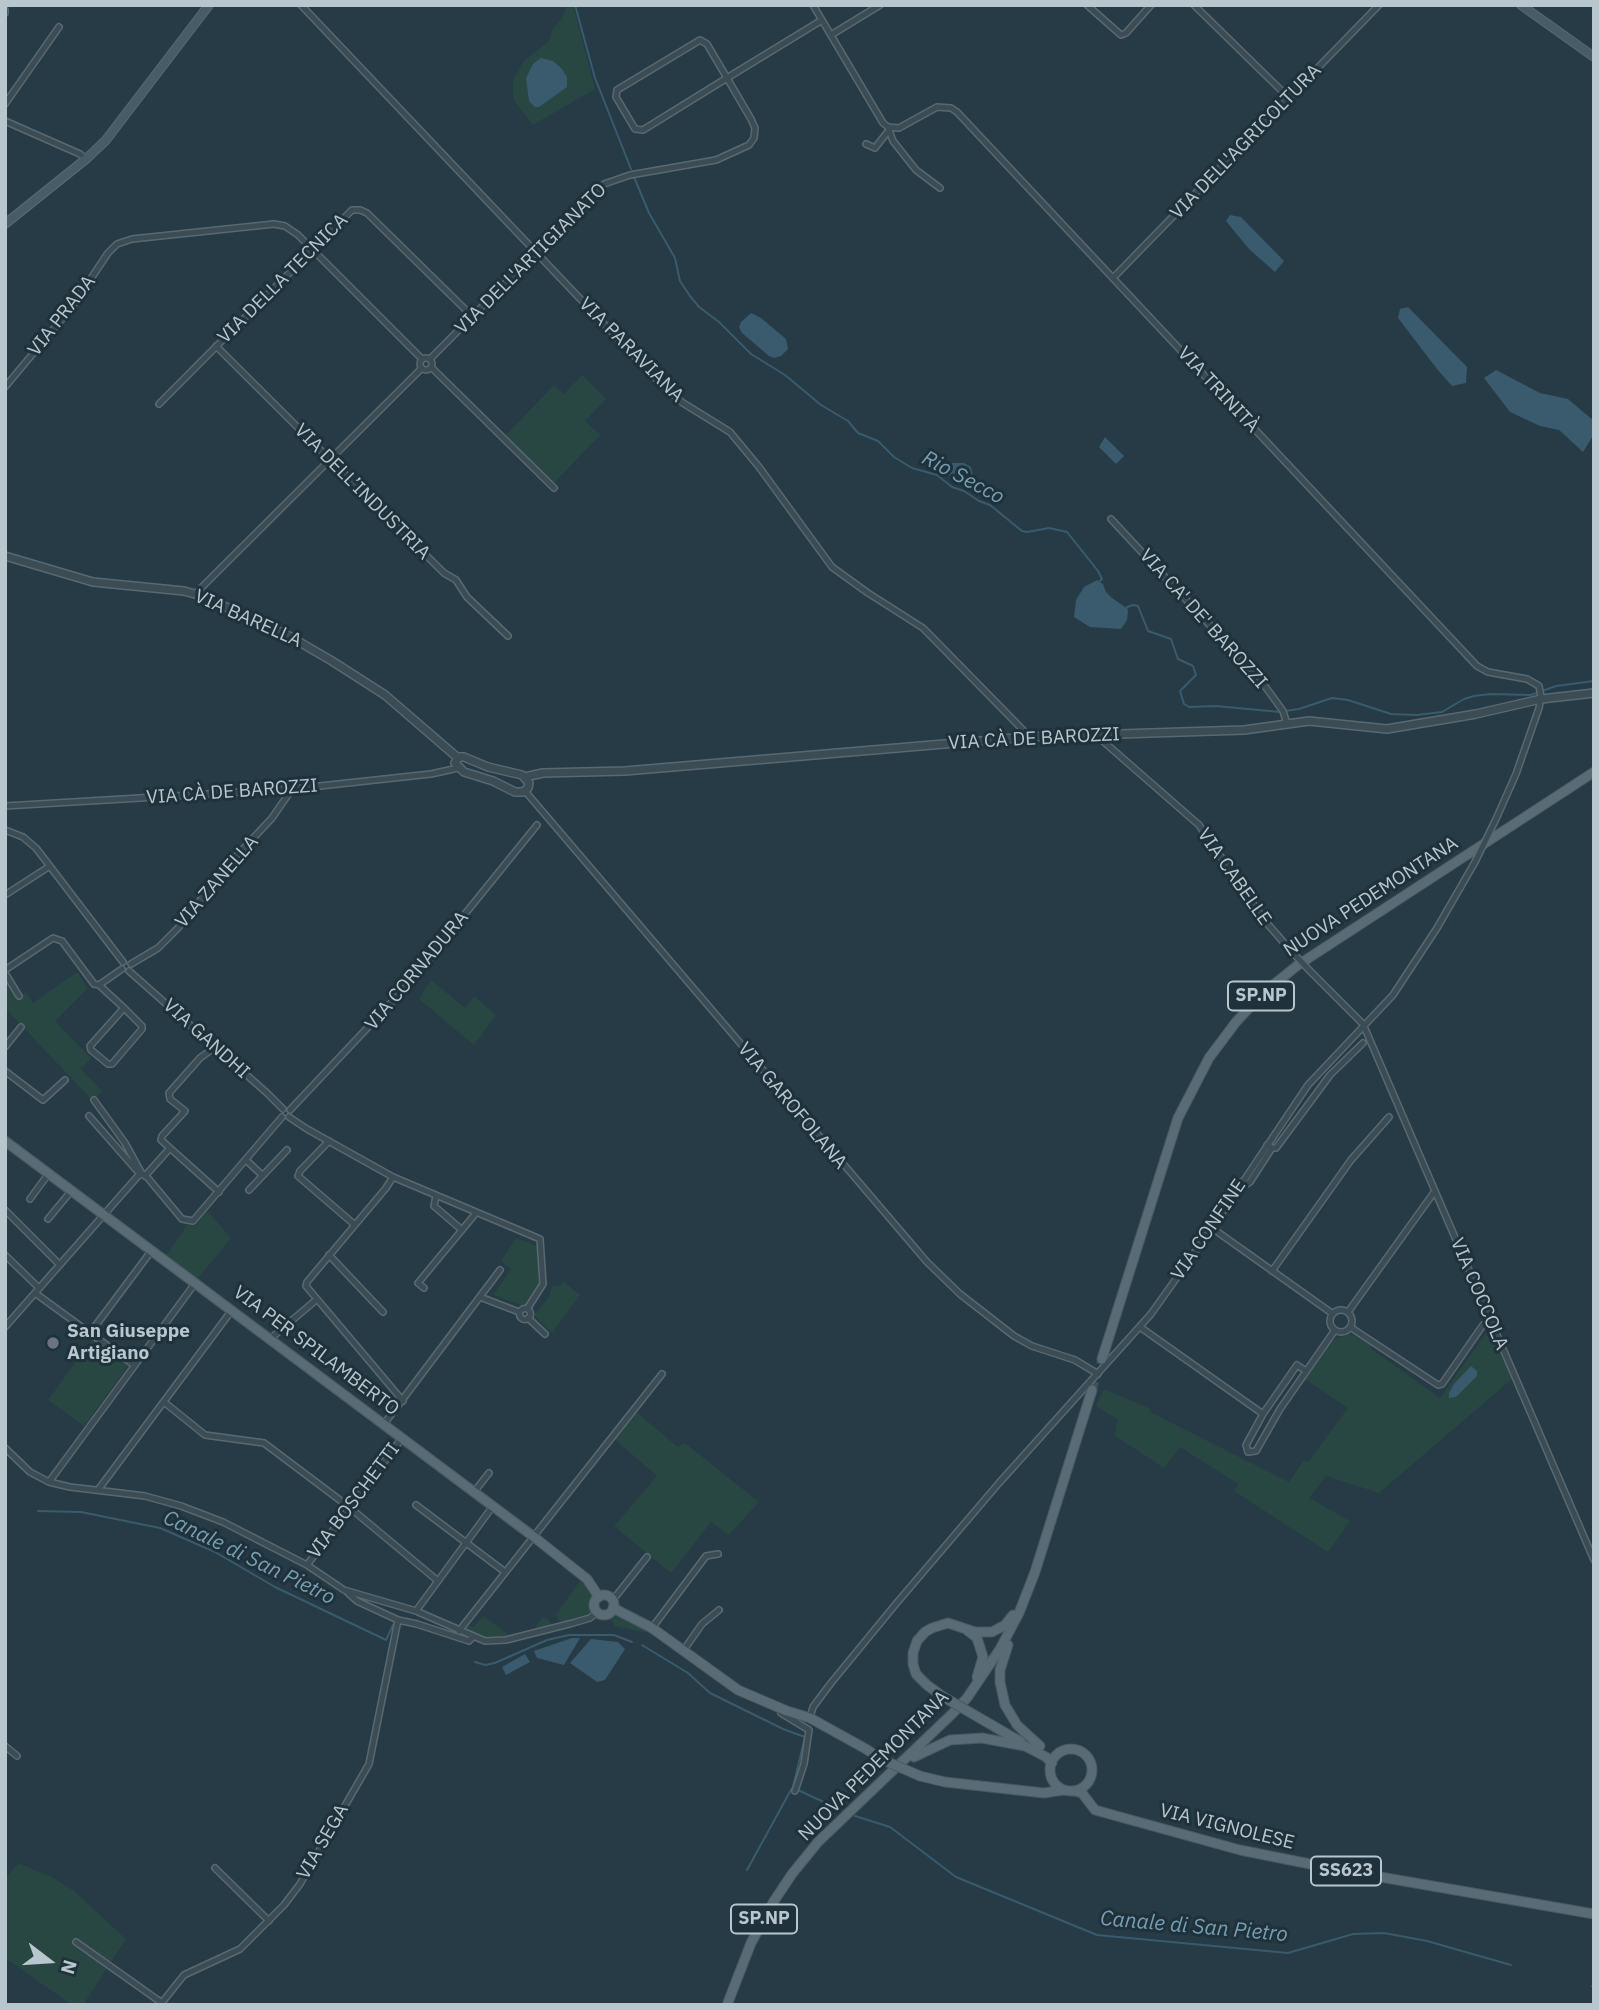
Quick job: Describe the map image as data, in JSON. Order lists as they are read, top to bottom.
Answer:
{
  "streets": {
    "main road": [
      "NUOVA PEDEMONTANA",
      "SP.NP",
      "VIA PER SPILAMBERTO",
      "VIA VIGNOLESE",
      "SS623"
    ],
    "street": [
      "VIA DELL'AGRICOLTURA",
      "VIA DELL'ARTIGIANATO",
      "VIA DELLA TECNICA",
      "VIA PRADA",
      "VIA PARAVIANA",
      "VIA TRINITÀ",
      "VIA DELL’INDUSTRIA",
      "VIA BARELLA",
      "VIA CA' DE' BAROZZI",
      "VIA CÀ DE BAROZZI",
      "VIA CABELLE",
      "VIA ZANELLA",
      "VIA CORNADURA",
      "VIA GANDHI",
      "VIA GAROFOLANA",
      "VIA CONFINE",
      "VIA COCCOLA",
      "VIA BOSCHETTI",
      "VIA SEGA"
    ]
  },
  "crossings": [
    ["VIA DELL'AGRICOLTURA", "VIA TRINITÀ"],
    ["VIA DELL'ARTIGIANATO", "VIA DELLA TECNICA"],
    ["VIA DELL'ARTIGIANATO", "VIA PARAVIANA"],
    ["VIA DELLA TECNICA", "VIA PRADA"],
    ["VIA DELLA TECNICA", "VIA DELL’INDUSTRIA"],
    ["VIA PARAVIANA", "VIA CÀ DE BAROZZI"],
    ["VIA TRINITÀ", "VIA CÀ DE BAROZZI"],
    ["VIA TRINITÀ", "VIA CONFINE"],
    ["VIA CA' DE' BAROZZI", "VIA CÀ DE BAROZZI"],
    ["VIA CÀ DE BAROZZI", "VIA CABELLE"],
    ["VIA CÀ DE BAROZZI", "VIA ZANELLA"],
    ["VIA CÀ DE BAROZZI", "VIA CONFINE"],
    ["VIA CABELLE", "VIA CONFINE"],
    ["VIA CABELLE", "VIA COCCOLA"],
    ["VIA ZANELLA", "VIA GANDHI"],
    ["VIA CORNADURA", "VIA GANDHI"],
    ["VIA GAROFOLANA", "VIA CONFINE"],
    ["VIA CONFINE", "VIA COCCOLA"],
    ["VIA PER SPILAMBERTO", "VIA BOSCHETTI"]
  ],
  "water": ["Rio Secco", "Canale di San Pietro"],
  "places": ["San Giuseppe Artigiano"],
  "north": "right"
}
